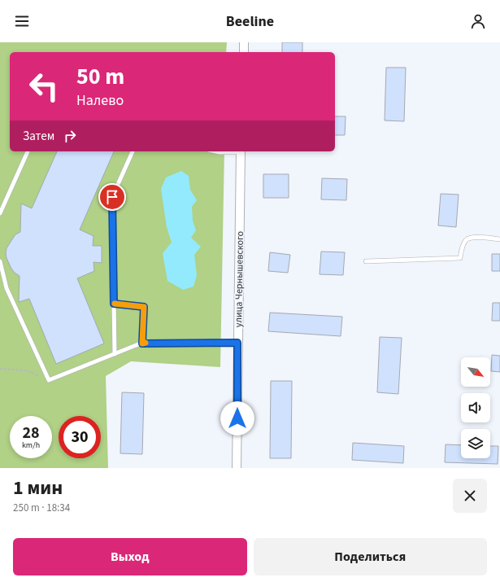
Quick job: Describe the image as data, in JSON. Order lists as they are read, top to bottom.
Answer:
{
  "streets": {
    "street": ["улица Чернышевского"]
  },
  "north": "bottom right",
  "page": {
    "header": "Beeline",
    "turn": ["50 m", "Налево"],
    "then": "Затем",
    "speed": "28 km/h",
    "limit": "30",
    "heading": ["1 мин", "250 m · 18:34"],
    "buttons": ["Выход", "Поделиться"]
  }
}
